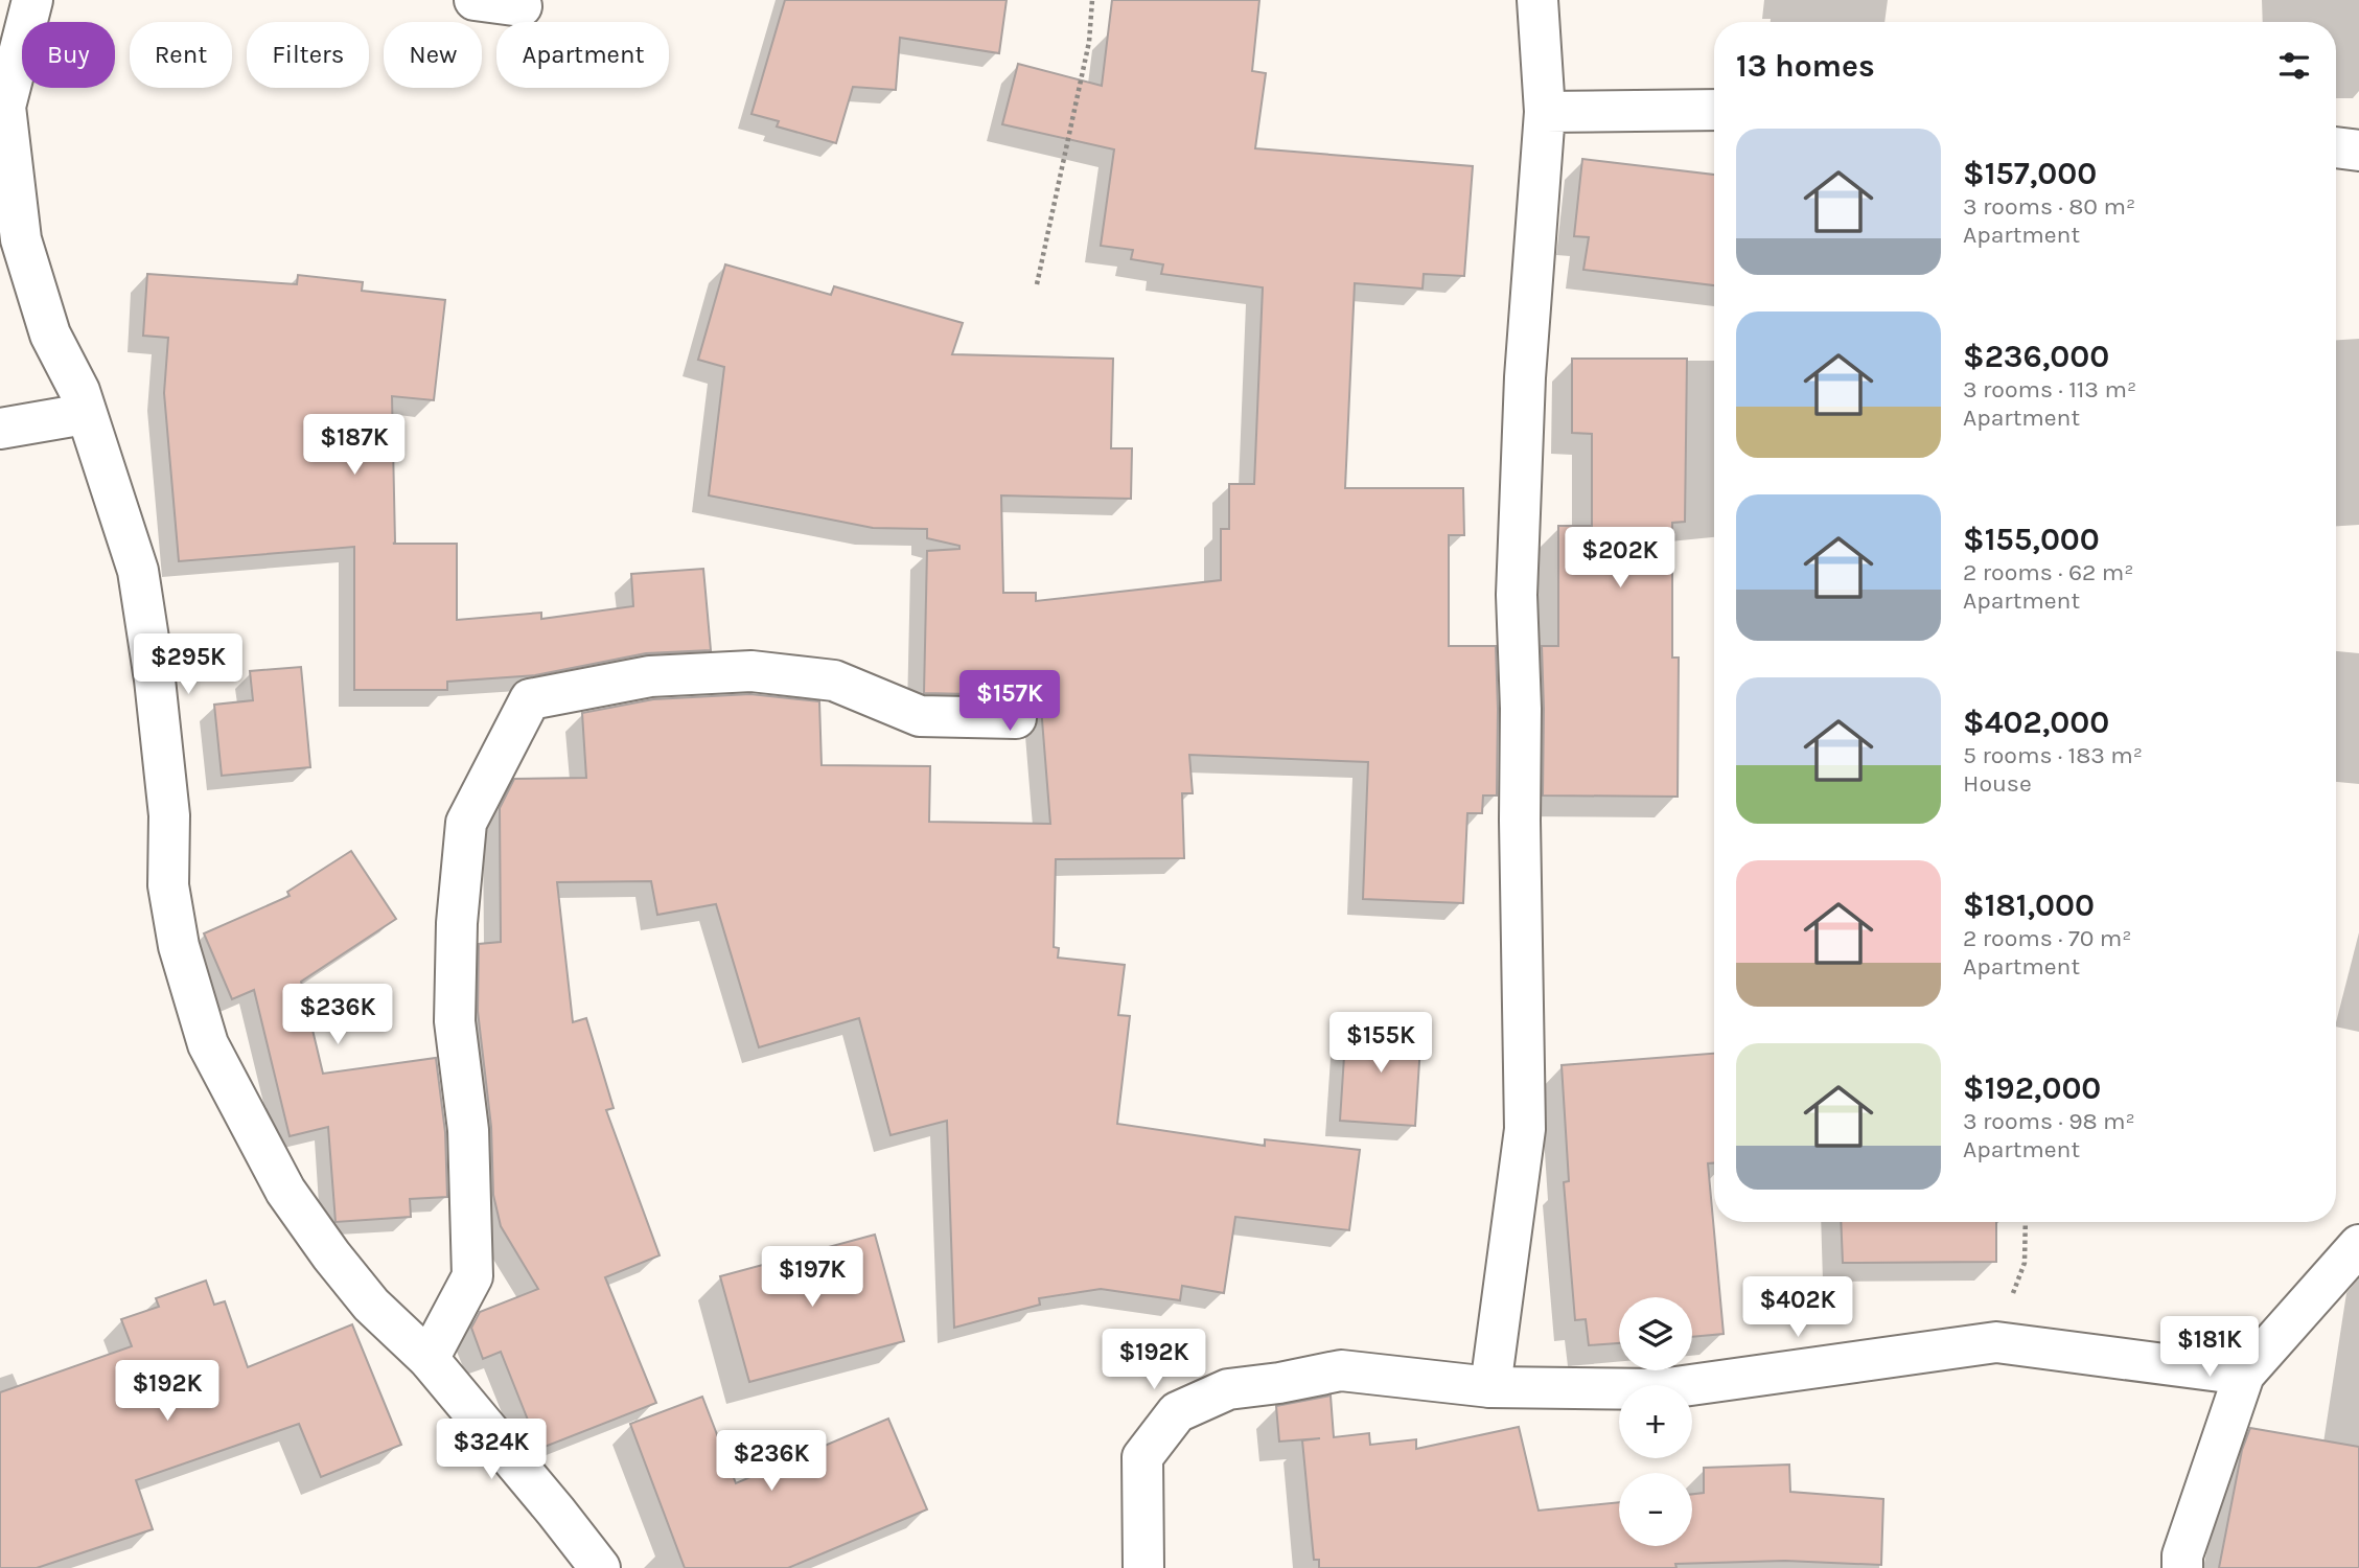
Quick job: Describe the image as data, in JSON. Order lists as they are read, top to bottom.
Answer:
{
  "page": {
    "chip": [
      "Buy",
      "Rent",
      "Filters",
      "New",
      "Apartment"
    ],
    "heading": "13 homes",
    "list": [
      {
        "name": "$157,000",
        "note": "3 rooms · 80 m² · Apartment"
      },
      {
        "name": "$236,000",
        "note": "3 rooms · 113 m² · Apartment"
      },
      {
        "name": "$155,000",
        "note": "2 rooms · 62 m² · Apartment"
      },
      {
        "name": "$402,000",
        "note": "5 rooms · 183 m² · House"
      },
      {
        "name": "$181,000",
        "note": "2 rooms · 70 m² · Apartment"
      },
      {
        "name": "$192,000",
        "note": "3 rooms · 98 m² · Apartment"
      }
    ],
    "price": [
      "$187K",
      "$202K",
      "$295K",
      "$157K",
      "$236K",
      "$155K",
      "$197K",
      "$402K",
      "$181K",
      "$192K",
      "$192K",
      "$324K",
      "$236K"
    ],
    "map_buttons": ["+", "−"]
  }
}
